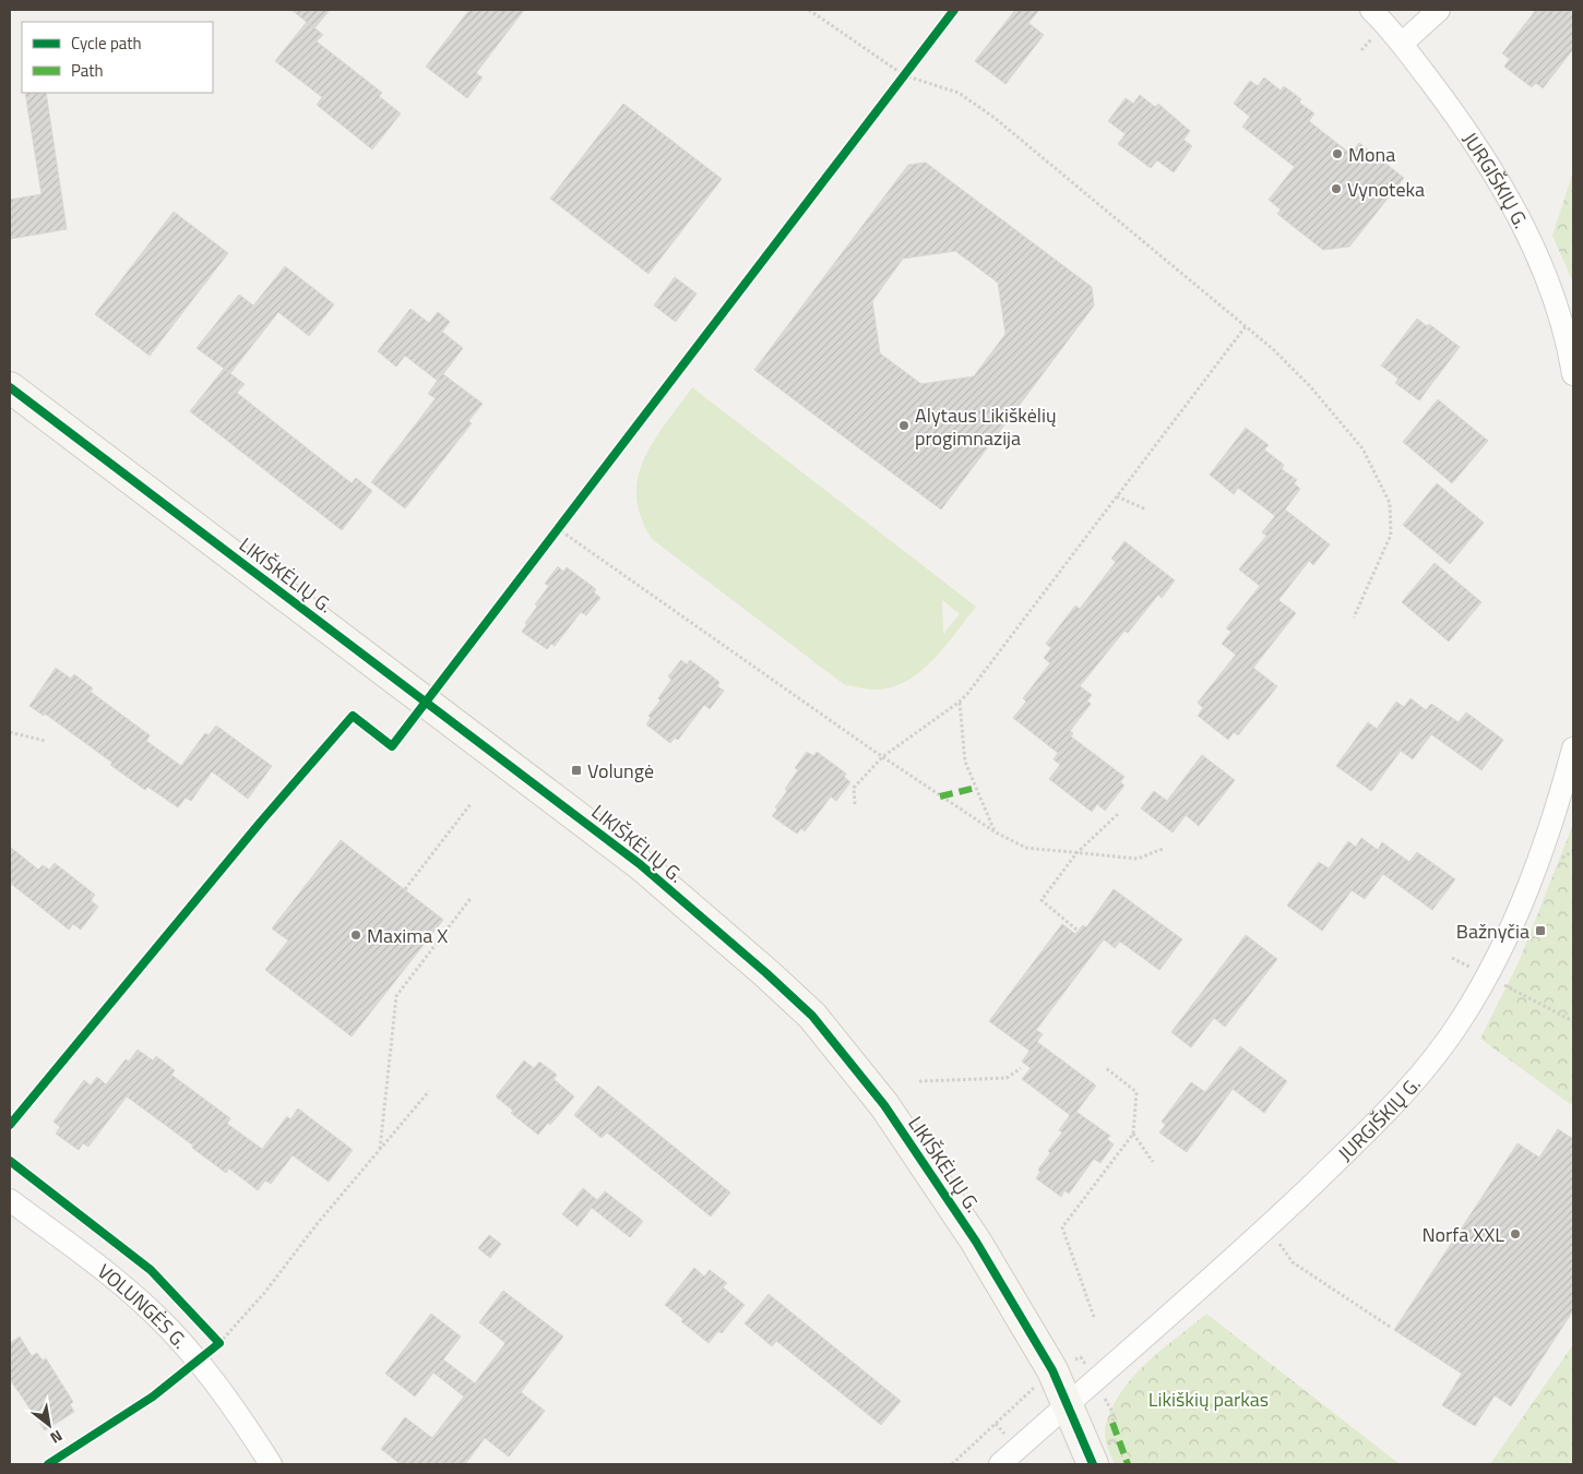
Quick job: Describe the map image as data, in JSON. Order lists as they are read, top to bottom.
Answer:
{
  "streets": {
    "street": ["JURGIŠKIŲ G.", "LIKIŠKĖLIŲ G.", "VOLUNGĖS G."]
  },
  "crossings": [
    ["JURGIŠKIŲ G.", "LIKIŠKĖLIŲ G."]
  ],
  "parks": ["Likiškių parkas"],
  "places": {
    "other": [
      "Mona",
      "Vynoteka",
      "Alytaus Likiškėlių progimnazija",
      "Maxima X",
      "Norfa XXL"
    ],
    "transit": ["Volungė", "Bažnyčia"]
  },
  "legend": ["Cycle path", "Path"],
  "north": "bottom right"
}
